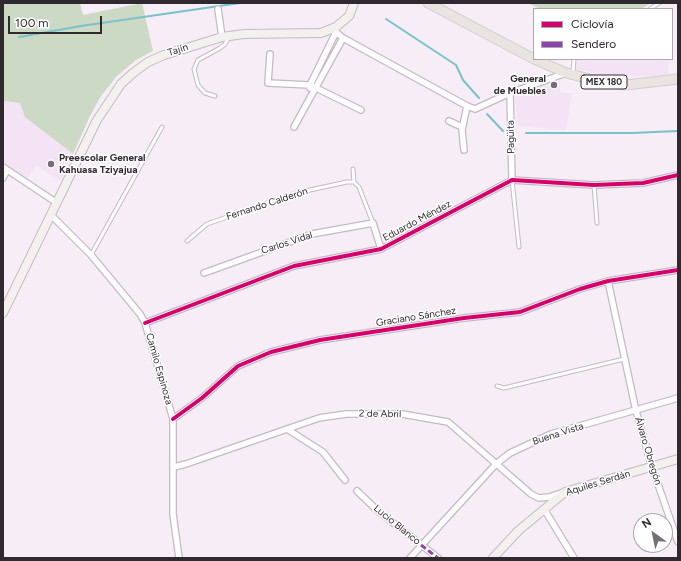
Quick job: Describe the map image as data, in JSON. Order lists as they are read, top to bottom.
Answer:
{
  "streets": {
    "main road": ["Tajín", "MEX 180", "Aquiles Serdán"],
    "street": [
      "Pagüita",
      "Eduardo Méndez",
      "Carlos Vidal",
      "Graciano Sánchez",
      "Camilo Espinoza",
      "2 de Abril",
      "Buena Vista",
      "Álvaro Obregón",
      "Lucio Blanco"
    ],
    "lane": ["Fernando Calderón"]
  },
  "crossings": [
    ["Tajín", "Camilo Espinoza"],
    ["Pagüita", "Eduardo Méndez"],
    ["Eduardo Méndez", "Camilo Espinoza"],
    ["Graciano Sánchez", "Camilo Espinoza"],
    ["Graciano Sánchez", "Álvaro Obregón"],
    ["Camilo Espinoza", "2 de Abril"],
    ["2 de Abril", "Buena Vista"],
    ["2 de Abril", "Aquiles Serdán"],
    ["Buena Vista", "Álvaro Obregón"],
    ["Buena Vista", "Lucio Blanco"],
    ["Álvaro Obregón", "Aquiles Serdán"]
  ],
  "places": ["General de Muebles", "Preescolar General Kahuasa Tziyajua"],
  "legend": ["Ciclovía", "Sendero"],
  "scale_bar": "100 m",
  "north": "top left"
}
